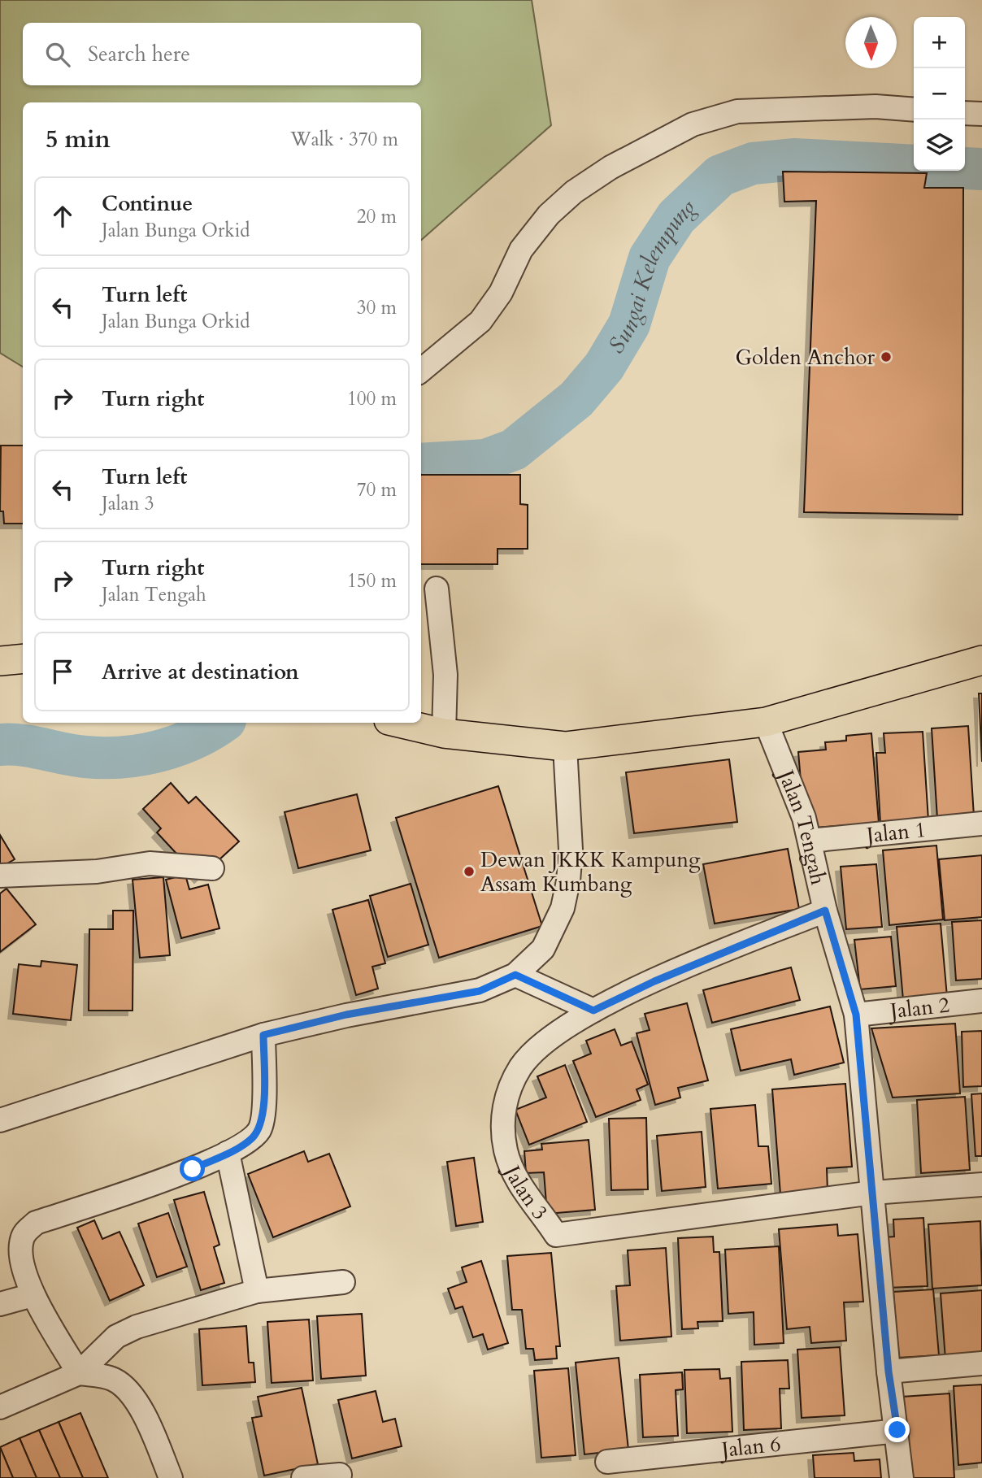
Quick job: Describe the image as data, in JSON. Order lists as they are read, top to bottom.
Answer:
{
  "streets": {
    "street": [
      "Jalan Tengah",
      "Jalan 1",
      "Jalan 2",
      "Jalan 3",
      "Jalan 6"
    ]
  },
  "crossings": [
    ["Jalan Tengah", "Jalan 1"],
    ["Jalan Tengah", "Jalan 2"],
    ["Jalan Tengah", "Jalan 3"],
    ["Jalan Tengah", "Jalan 6"]
  ],
  "water": ["Sungai Kelempung"],
  "places": ["Golden Anchor", "Dewan JKKK Kampung Assam Kumbang"],
  "north": "bottom",
  "page": {
    "map_buttons": ["+", "−"],
    "search": "Search here",
    "heading": ["5 min", "Walk · 370 m"],
    "list": [
      ["Continue", "Jalan Bunga Orkid", "20 m"],
      ["Turn left", "Jalan Bunga Orkid", "30 m"],
      ["Turn right", "100 m"],
      ["Turn left", "Jalan 3", "70 m"],
      ["Turn right", "Jalan Tengah", "150 m"],
      "Arrive at destination"
    ]
  }
}
